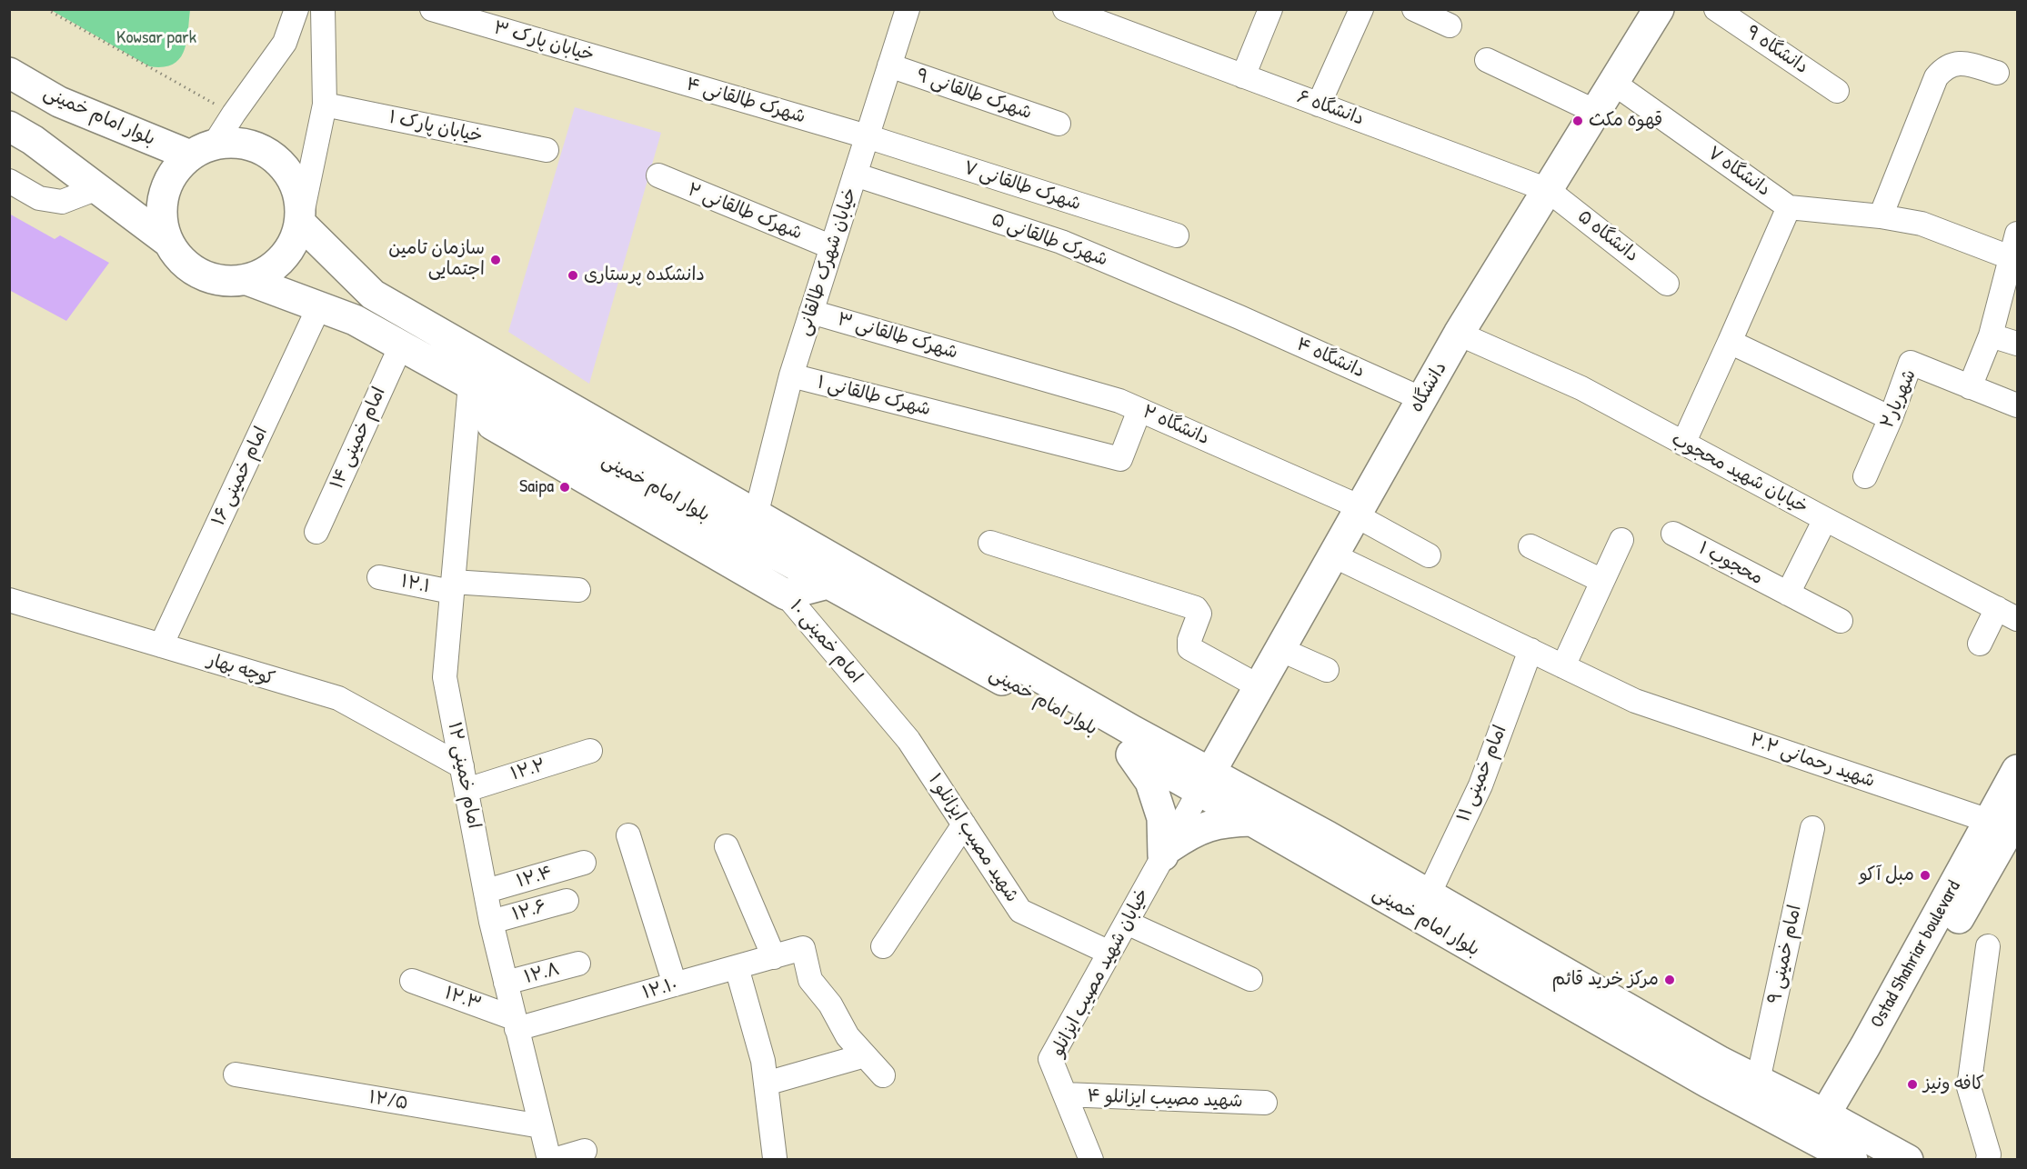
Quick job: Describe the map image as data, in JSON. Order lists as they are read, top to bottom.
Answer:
{
  "streets": {
    "main road": ["بلوار امام خمینی", "دانشگاه", "Ostad Shahriar boulevard"],
    "street": [
      "خیابان پارک ۳",
      "دانشگاه ۹",
      "شهرک طالقانی ۹",
      "شهرک طالقانی ۴",
      "دانشگاه ۶",
      "خیابان پارک ۱",
      "دانشگاه ۷",
      "شهرک طالقانی ۷",
      "شهرک طالقانی ۲",
      "دانشگاه ۵",
      "شهرک طالقانی ۵",
      "خیابان شهرک طالقانی",
      "شهرک طالقانی ۳",
      "دانشگاه ۴",
      "شهرک طالقانی ۱",
      "شهریار۲",
      "دانشگاه ۲",
      "امام خمینی ۱۴",
      "خیابان شهید محجوب",
      "امام خمینی ۱۶",
      "محجوب ۱",
      "۱۲.۱",
      "امام خمینی ۱۰",
      "کوچه بهار",
      "شهید رحمانی ۲.۲",
      "۱۲.۲",
      "امام خمینی ۱۱",
      "امام خمینی ۱۲",
      "شهید مصیب ایزانلو ۱",
      "۱۲.۴",
      "۱۲.۶",
      "امام خمینی ۹",
      "خیابان شهید مصیب ایزانلو",
      "۱۲.۸",
      "۱۲.۱۰",
      "۱۲.۳",
      "شهید مصیب ایزانلو ۴",
      "۱۲/۵"
    ]
  },
  "crossings": [
    ["خیابان پارک ۳", "شهرک طالقانی ۴"],
    ["شهرک طالقانی ۹", "خیابان شهرک طالقانی"],
    ["شهرک طالقانی ۴", "شهرک طالقانی ۷"],
    ["شهرک طالقانی ۴", "خیابان شهرک طالقانی"],
    ["دانشگاه ۶", "دانشگاه ۵"],
    ["دانشگاه ۶", "دانشگاه"],
    ["بلوار امام خمینی", "خیابان شهرک طالقانی"],
    ["بلوار امام خمینی", "دانشگاه"],
    ["بلوار امام خمینی", "امام خمینی ۱۴"],
    ["بلوار امام خمینی", "امام خمینی ۱۶"],
    ["بلوار امام خمینی", "امام خمینی ۱۱"],
    ["بلوار امام خمینی", "امام خمینی ۱۲"],
    ["بلوار امام خمینی", "امام خمینی ۹"],
    ["بلوار امام خمینی", "Ostad Shahriar boulevard"],
    ["بلوار امام خمینی", "خیابان شهید مصیب ایزانلو"],
    ["دانشگاه ۷", "دانشگاه"],
    ["شهرک طالقانی ۷", "خیابان شهرک طالقانی"],
    ["شهرک طالقانی ۲", "خیابان شهرک طالقانی"],
    ["دانشگاه ۵", "دانشگاه"],
    ["شهرک طالقانی ۵", "خیابان شهرک طالقانی"],
    ["شهرک طالقانی ۵", "دانشگاه ۴"],
    ["خیابان شهرک طالقانی", "شهرک طالقانی ۳"],
    ["خیابان شهرک طالقانی", "شهرک طالقانی ۱"],
    ["شهرک طالقانی ۳", "دانشگاه ۲"],
    ["دانشگاه ۴", "دانشگاه"],
    ["دانشگاه", "دانشگاه ۲"],
    ["دانشگاه", "خیابان شهید محجوب"],
    ["دانشگاه", "شهید رحمانی ۲.۲"],
    ["دانشگاه", "خیابان شهید مصیب ایزانلو"],
    ["شهرک طالقانی ۱", "دانشگاه ۲"],
    ["امام خمینی ۱۶", "کوچه بهار"],
    ["۱۲.۱", "امام خمینی ۱۲"],
    ["امام خمینی ۱۰", "شهید مصیب ایزانلو ۱"],
    ["کوچه بهار", "امام خمینی ۱۲"],
    ["شهید رحمانی ۲.۲", "امام خمینی ۱۱"],
    ["شهید رحمانی ۲.۲", "Ostad Shahriar boulevard"],
    ["۱۲.۲", "امام خمینی ۱۲"],
    ["امام خمینی ۱۲", "۱۲.۴"],
    ["امام خمینی ۱۲", "۱۲.۶"],
    ["امام خمینی ۱۲", "۱۲.۸"],
    ["امام خمینی ۱۲", "۱۲.۱۰"],
    ["امام خمینی ۱۲", "۱۲.۳"],
    ["امام خمینی ۱۲", "۱۲/۵"],
    ["شهید مصیب ایزانلو ۱", "خیابان شهید مصیب ایزانلو"],
    ["خیابان شهید مصیب ایزانلو", "شهید مصیب ایزانلو ۴"],
    ["۱۲.۱۰", "۱۲.۳"]
  ],
  "parks": ["Kowsar park"],
  "places": [
    "قهوه مکث",
    "سازمان تامین اجتمایی",
    "دانشکده پرستاری",
    "Saipa",
    "مبل آکو",
    "مرکز خرید قائم",
    "کافه ونیز"
  ]
}
